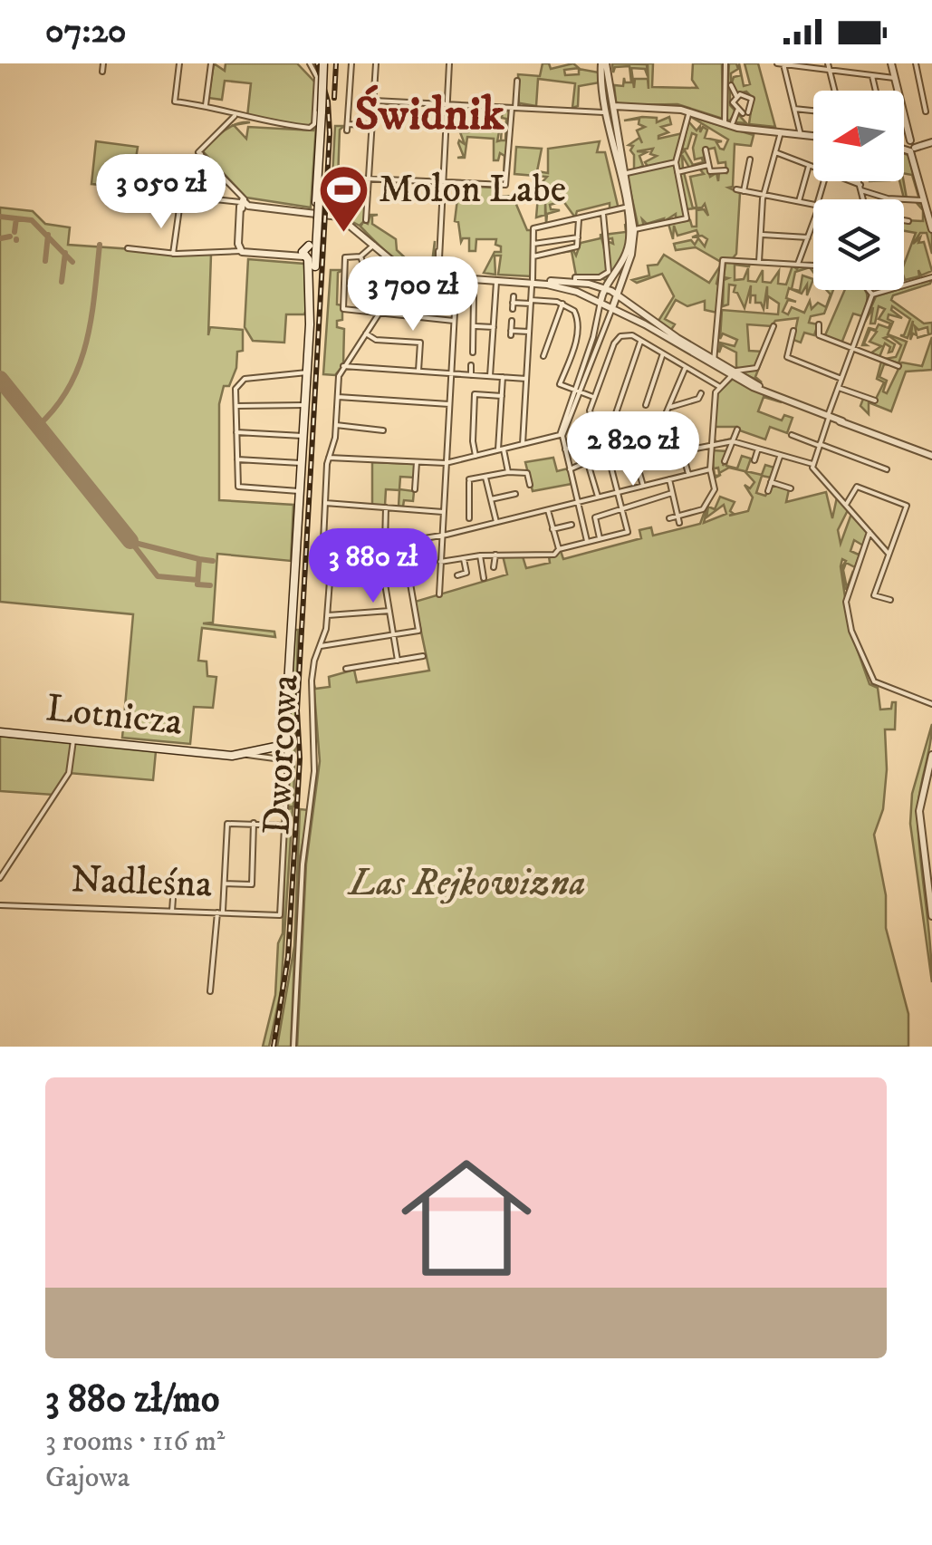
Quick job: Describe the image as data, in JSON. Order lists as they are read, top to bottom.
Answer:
{
  "streets": {
    "main road": ["Lotnicza"],
    "street": ["Dworcowa", "Nadleśna"]
  },
  "districts": ["Świdnik"],
  "parks": ["Las Rejkowizna"],
  "places": {
    "sports": ["Molon Labe"]
  },
  "north": "left",
  "page": {
    "status": "07:20",
    "price": [
      "3 050 zł",
      "3 700 zł",
      "2 820 zł",
      "3 880 zł"
    ],
    "list": [
      {
        "name": "3 880 zł/mo",
        "note": "3 rooms · 116 m² · Gajowa"
      }
    ]
  }
}
